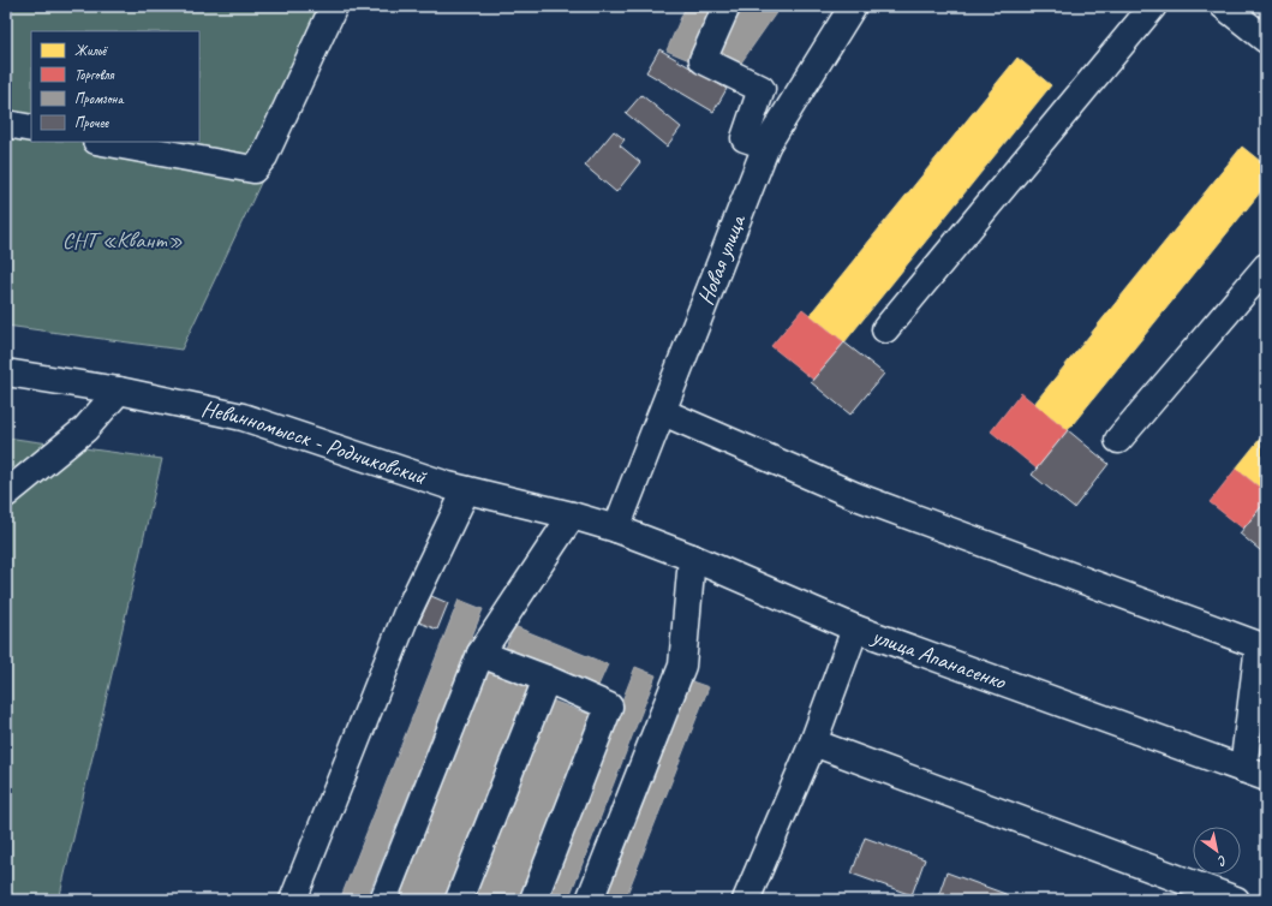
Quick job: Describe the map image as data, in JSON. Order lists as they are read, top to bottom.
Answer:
{
  "streets": {
    "street": ["Новая улица", "Невинномысск - Родниковский", "улица Апанасенко"]
  },
  "crossings": [
    ["Новая улица", "Невинномысск - Родниковский"],
    ["Новая улица", "улица Апанасенко"],
    ["Невинномысск - Родниковский", "улица Апанасенко"]
  ],
  "parks": ["СНТ «Квант»"],
  "legend": [
    "Жильё",
    "Торговля",
    "Промзона",
    "Прочее"
  ],
  "north": "bottom right"
}
